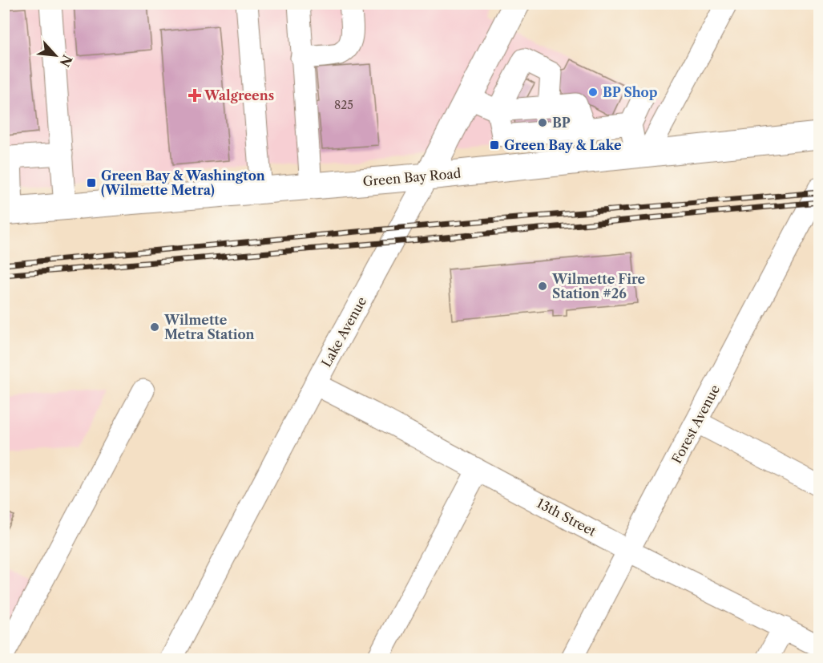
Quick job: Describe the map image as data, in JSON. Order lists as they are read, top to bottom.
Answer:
{
  "streets": {
    "main road": ["Green Bay Road", "Lake Avenue"],
    "street": ["Forest Avenue", "13th Street"]
  },
  "crossings": [
    ["Green Bay Road", "Lake Avenue"],
    ["Lake Avenue", "13th Street"],
    ["Forest Avenue", "13th Street"]
  ],
  "places": {
    "other": [
      "BP Shop",
      "BP",
      "Wilmette Fire Station #26",
      "Wilmette Metra Station"
    ],
    "health": ["Walgreens"],
    "transit": ["Green Bay & Lake", "Green Bay & Washington (Wilmette Metra)"]
  },
  "house_numbers": ["825"],
  "north": "bottom right"
}
